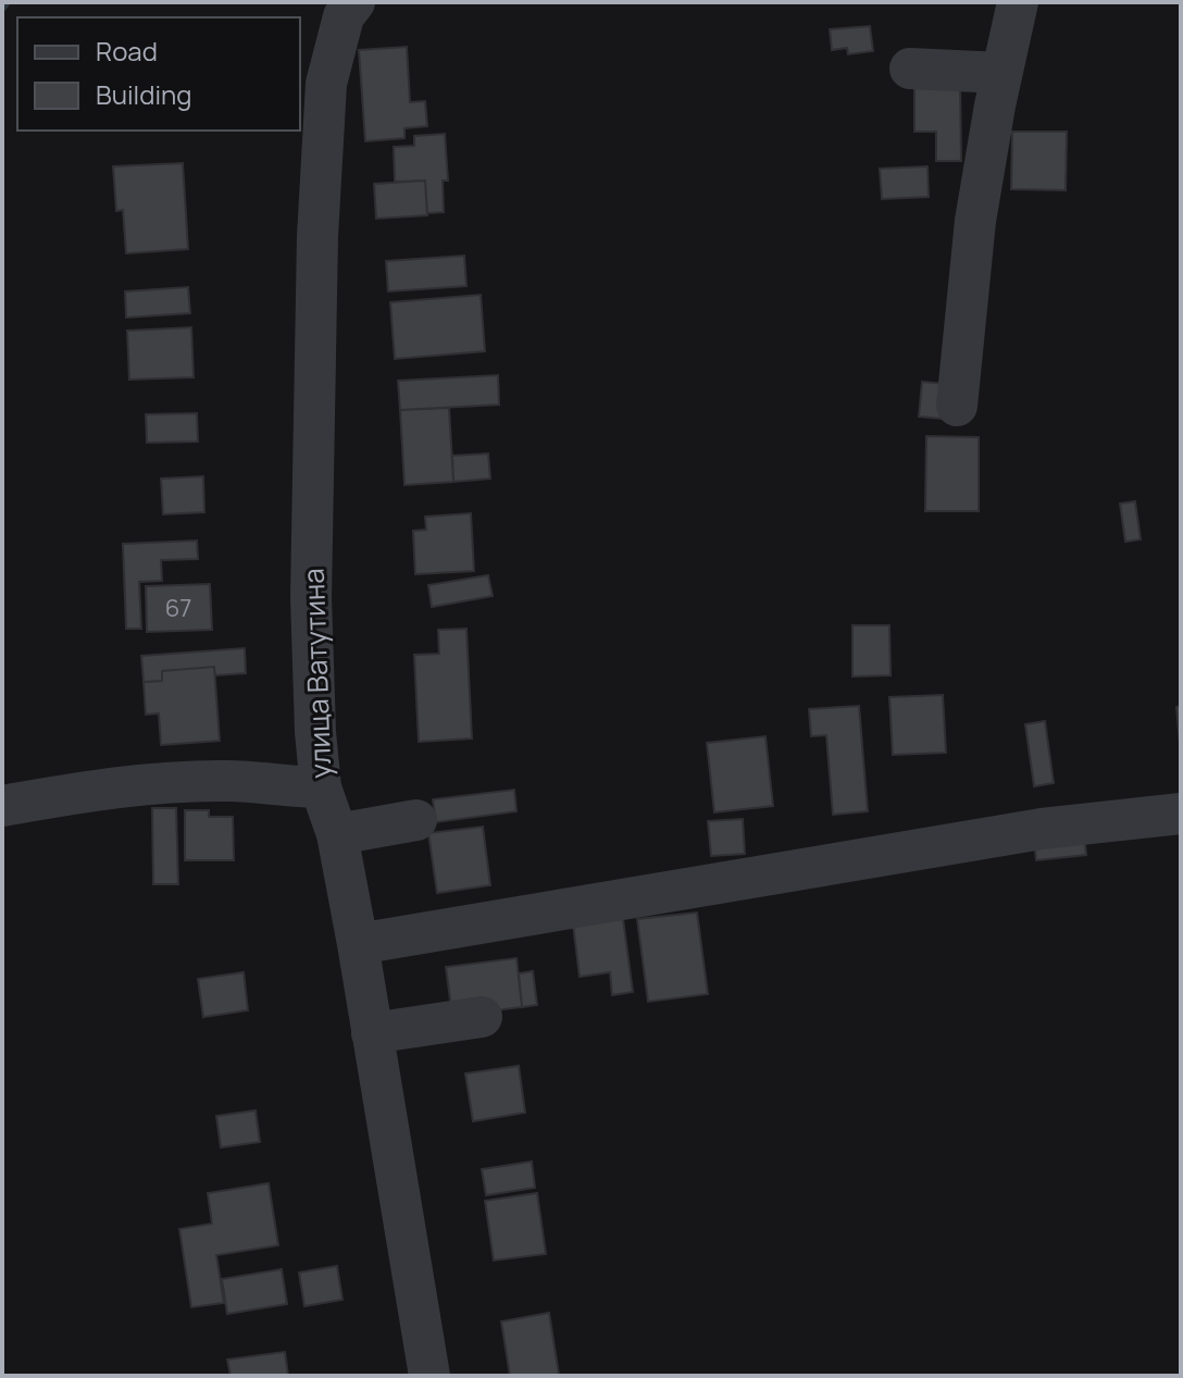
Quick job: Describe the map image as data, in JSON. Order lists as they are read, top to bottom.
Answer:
{
  "streets": {
    "street": ["улица Ватутина"]
  },
  "house_numbers": ["67"],
  "legend": ["Road", "Building"]
}
